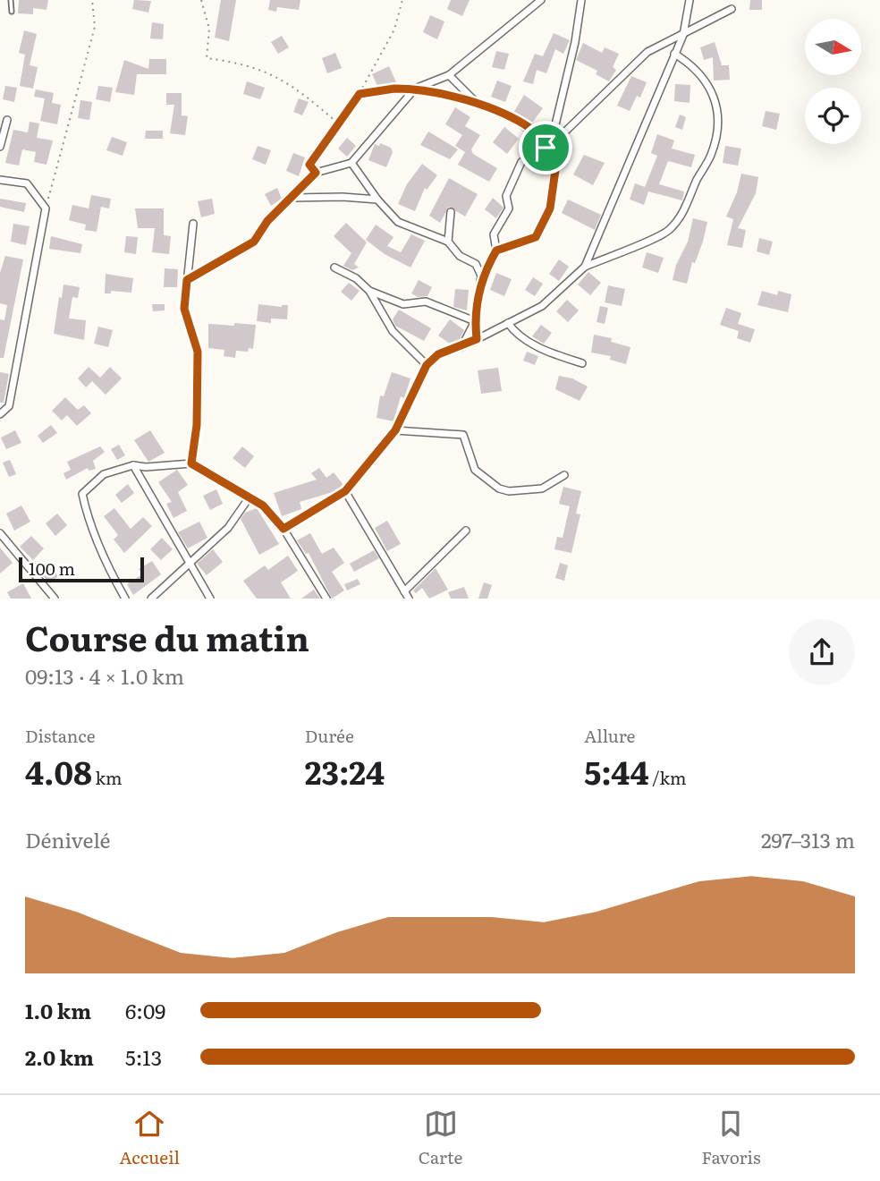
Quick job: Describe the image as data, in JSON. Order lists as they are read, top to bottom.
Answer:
{
  "scale_bar": "100 m",
  "north": "right",
  "page": {
    "scale": "100 m",
    "heading": ["Course du matin", "09:13 · 4 × 1.0 km"],
    "stats": [
      ["Distance", "4.08 km"],
      ["Durée", "23:24"],
      ["Allure", "5:44 /km"]
    ],
    "chart": ["Dénivelé", "297–313 m"],
    "list": [
      {
        "name": "1.0 km",
        "note": "6:09"
      },
      {
        "name": "2.0 km",
        "note": "5:13"
      }
    ],
    "tabs": ["Accueil", "Carte", "Favoris"]
  }
}
